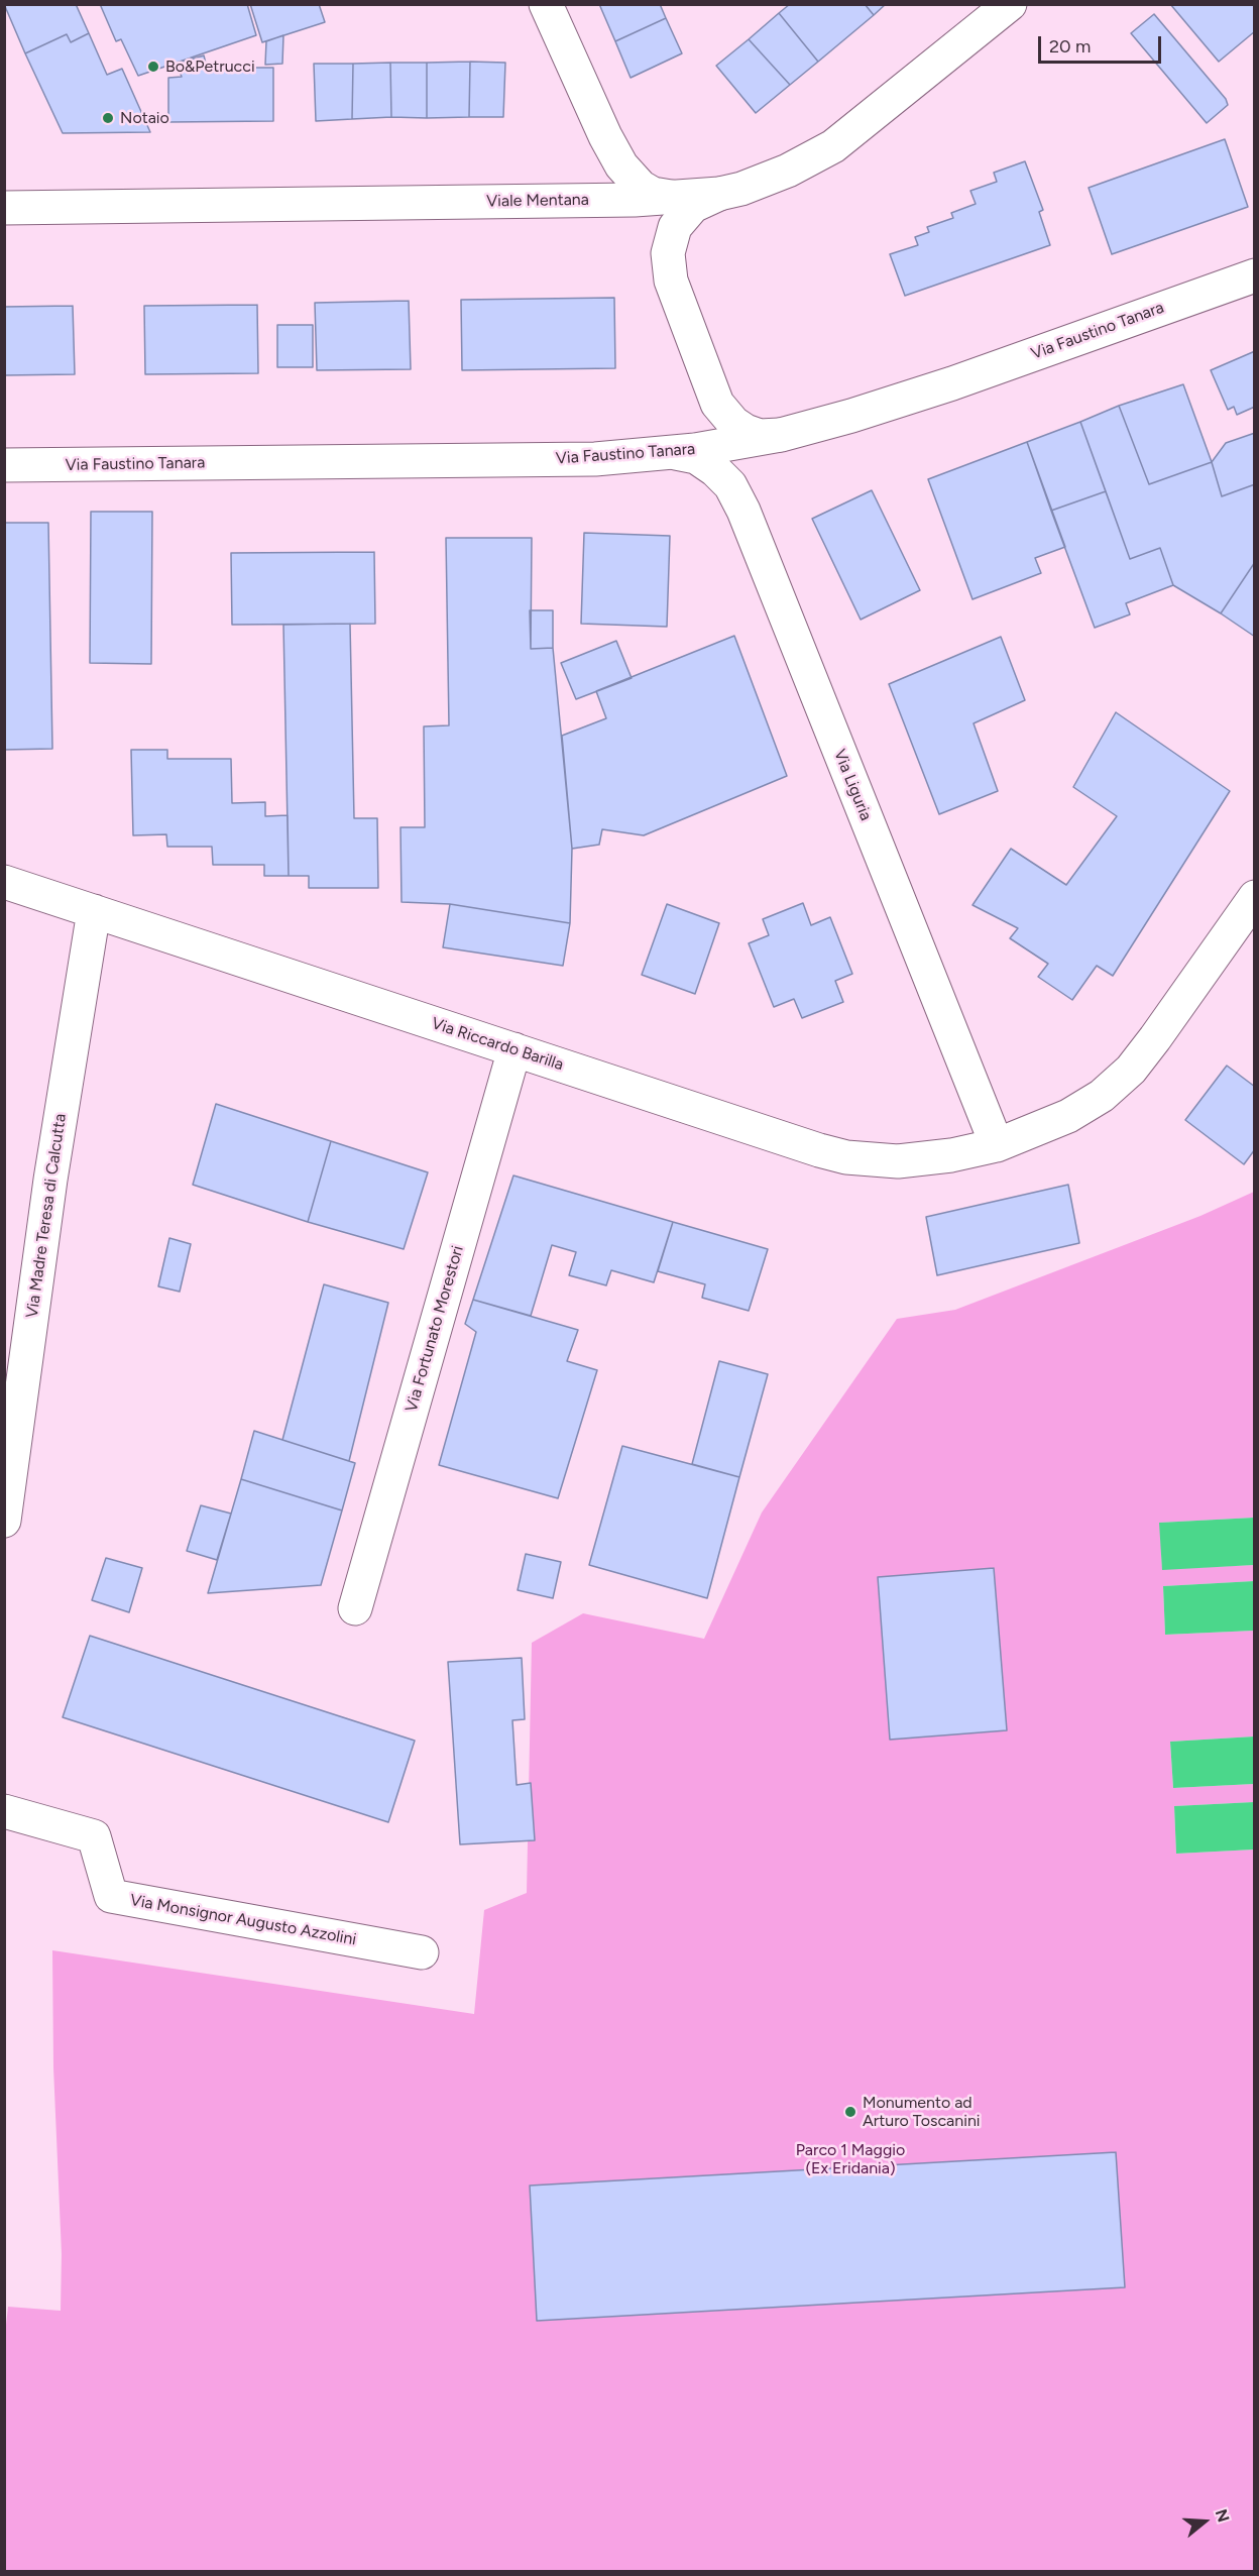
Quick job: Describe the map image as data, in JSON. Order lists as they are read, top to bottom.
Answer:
{
  "streets": {
    "street": [
      "Viale Mentana",
      "Via Faustino Tanara",
      "Via Liguria",
      "Via Riccardo Barilla",
      "Via Madre Teresa di Calcutta",
      "Via Fortunato Morestori",
      "Via Monsignor Augusto Azzolini"
    ]
  },
  "crossings": [
    ["Via Faustino Tanara", "Via Liguria"],
    ["Via Liguria", "Via Riccardo Barilla"],
    ["Via Riccardo Barilla", "Via Madre Teresa di Calcutta"],
    ["Via Riccardo Barilla", "Via Fortunato Morestori"]
  ],
  "parks": ["Parco 1 Maggio (Ex Eridania)"],
  "places": ["Bo&Petrucci", "Notaio", "Monumento ad Arturo Toscanini"],
  "scale_bar": "20 m",
  "north": "right"
}
